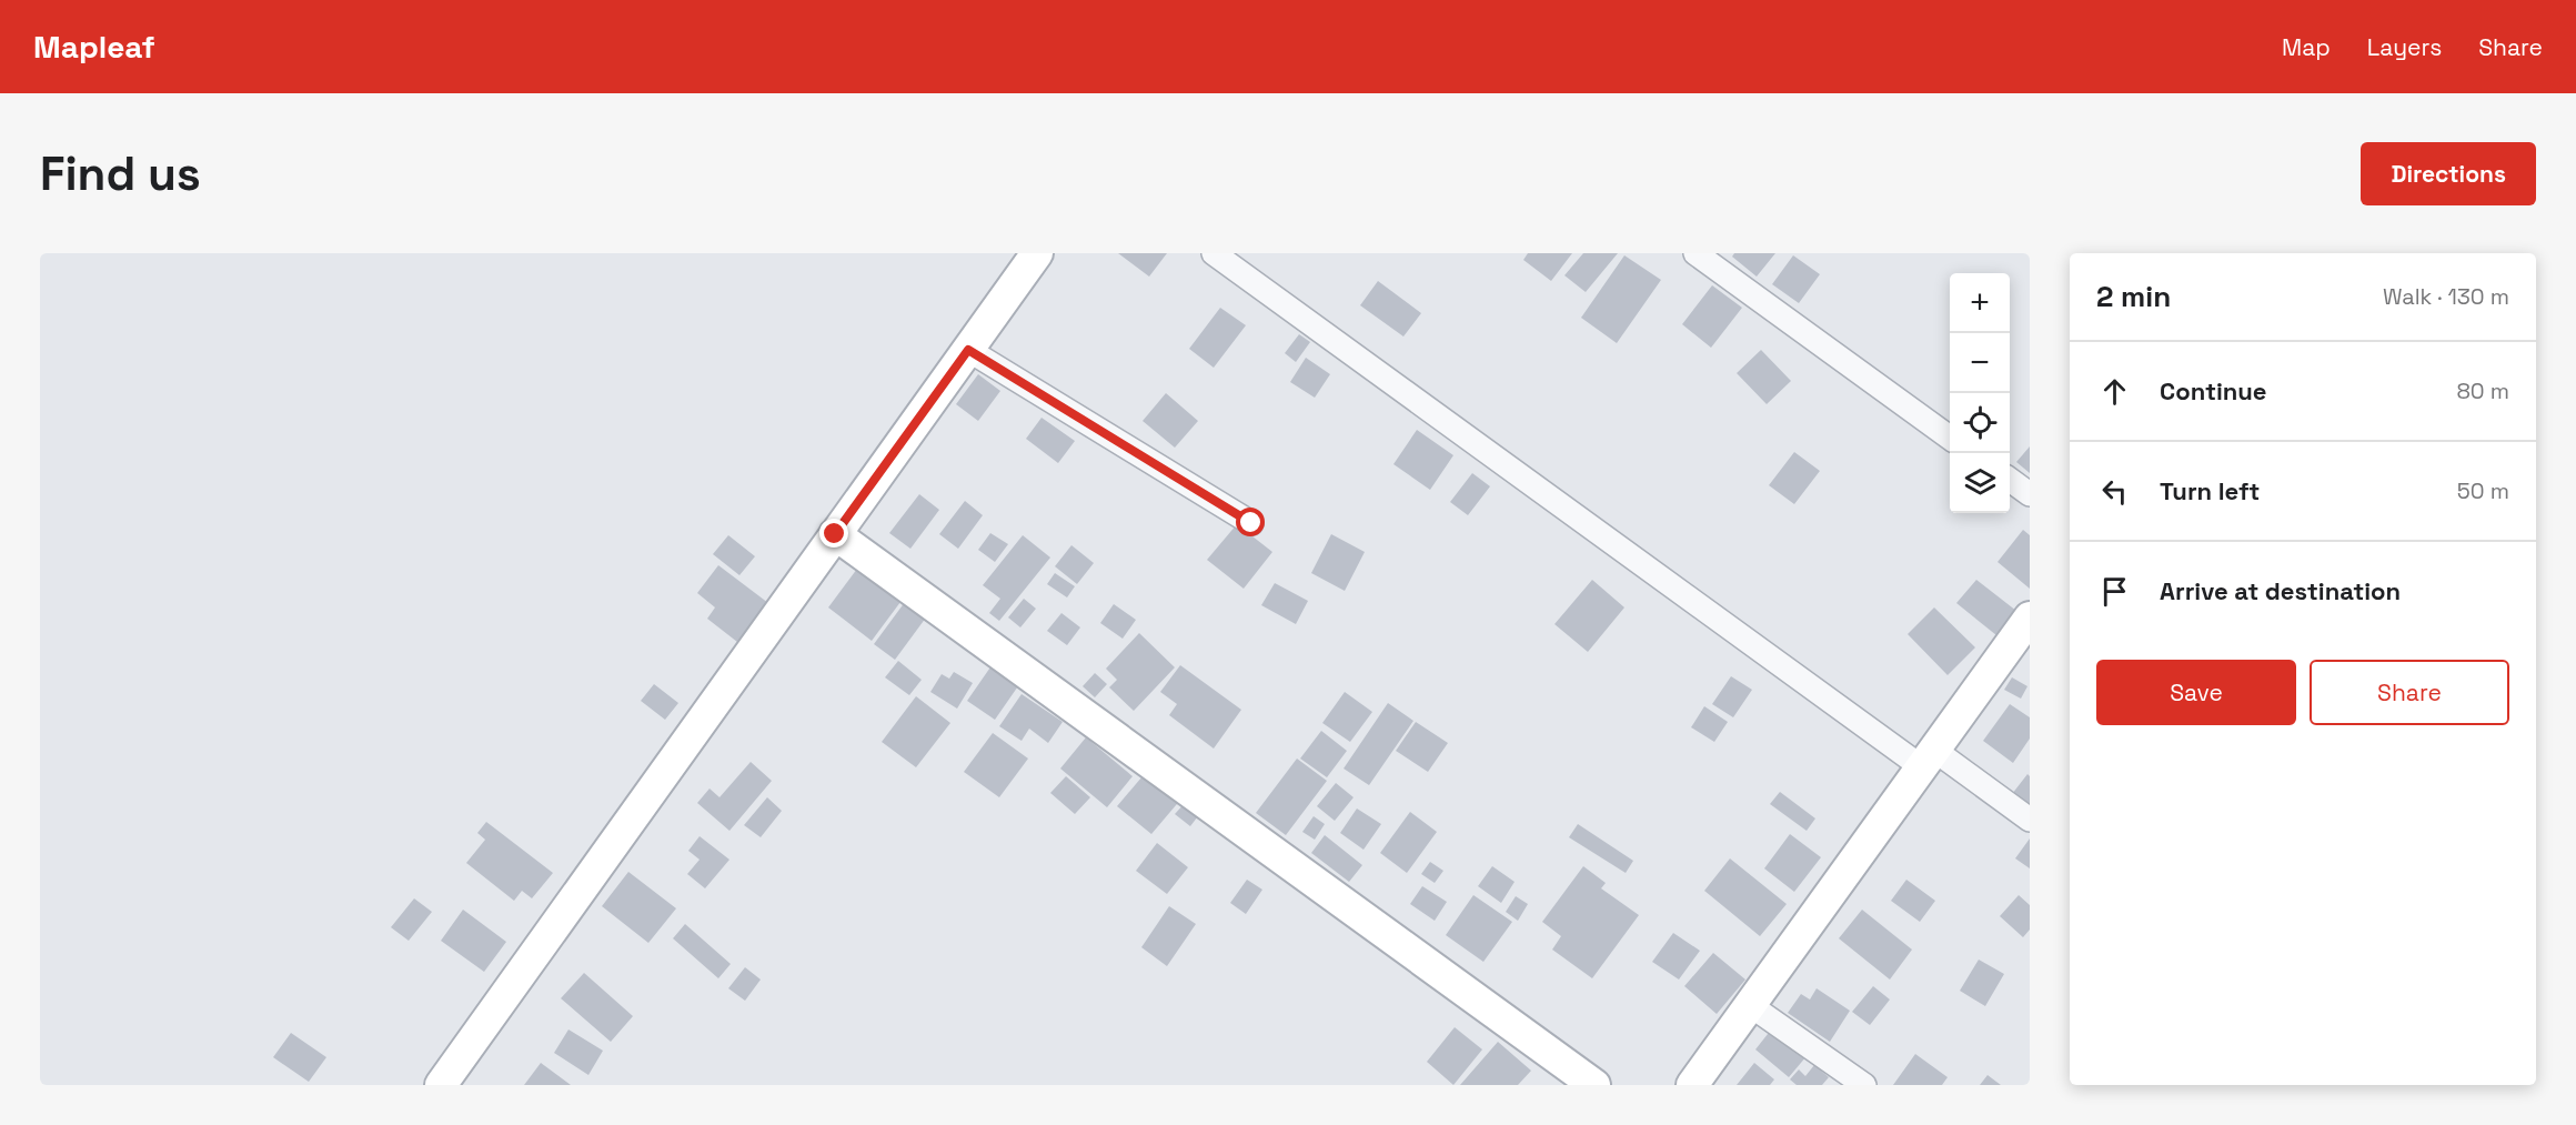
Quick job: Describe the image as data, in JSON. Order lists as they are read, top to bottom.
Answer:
{
  "page": {
    "header": "Mapleaf",
    "nav": ["Map", "Layers", "Share"],
    "buttons": [
      "Directions",
      ["Save", "Share"]
    ],
    "title": "Find us",
    "heading": ["2 min", "Walk · 130 m"],
    "map_buttons": ["+", "−"],
    "list": [
      ["Continue", "80 m"],
      ["Turn left", "50 m"],
      "Arrive at destination"
    ]
  }
}
